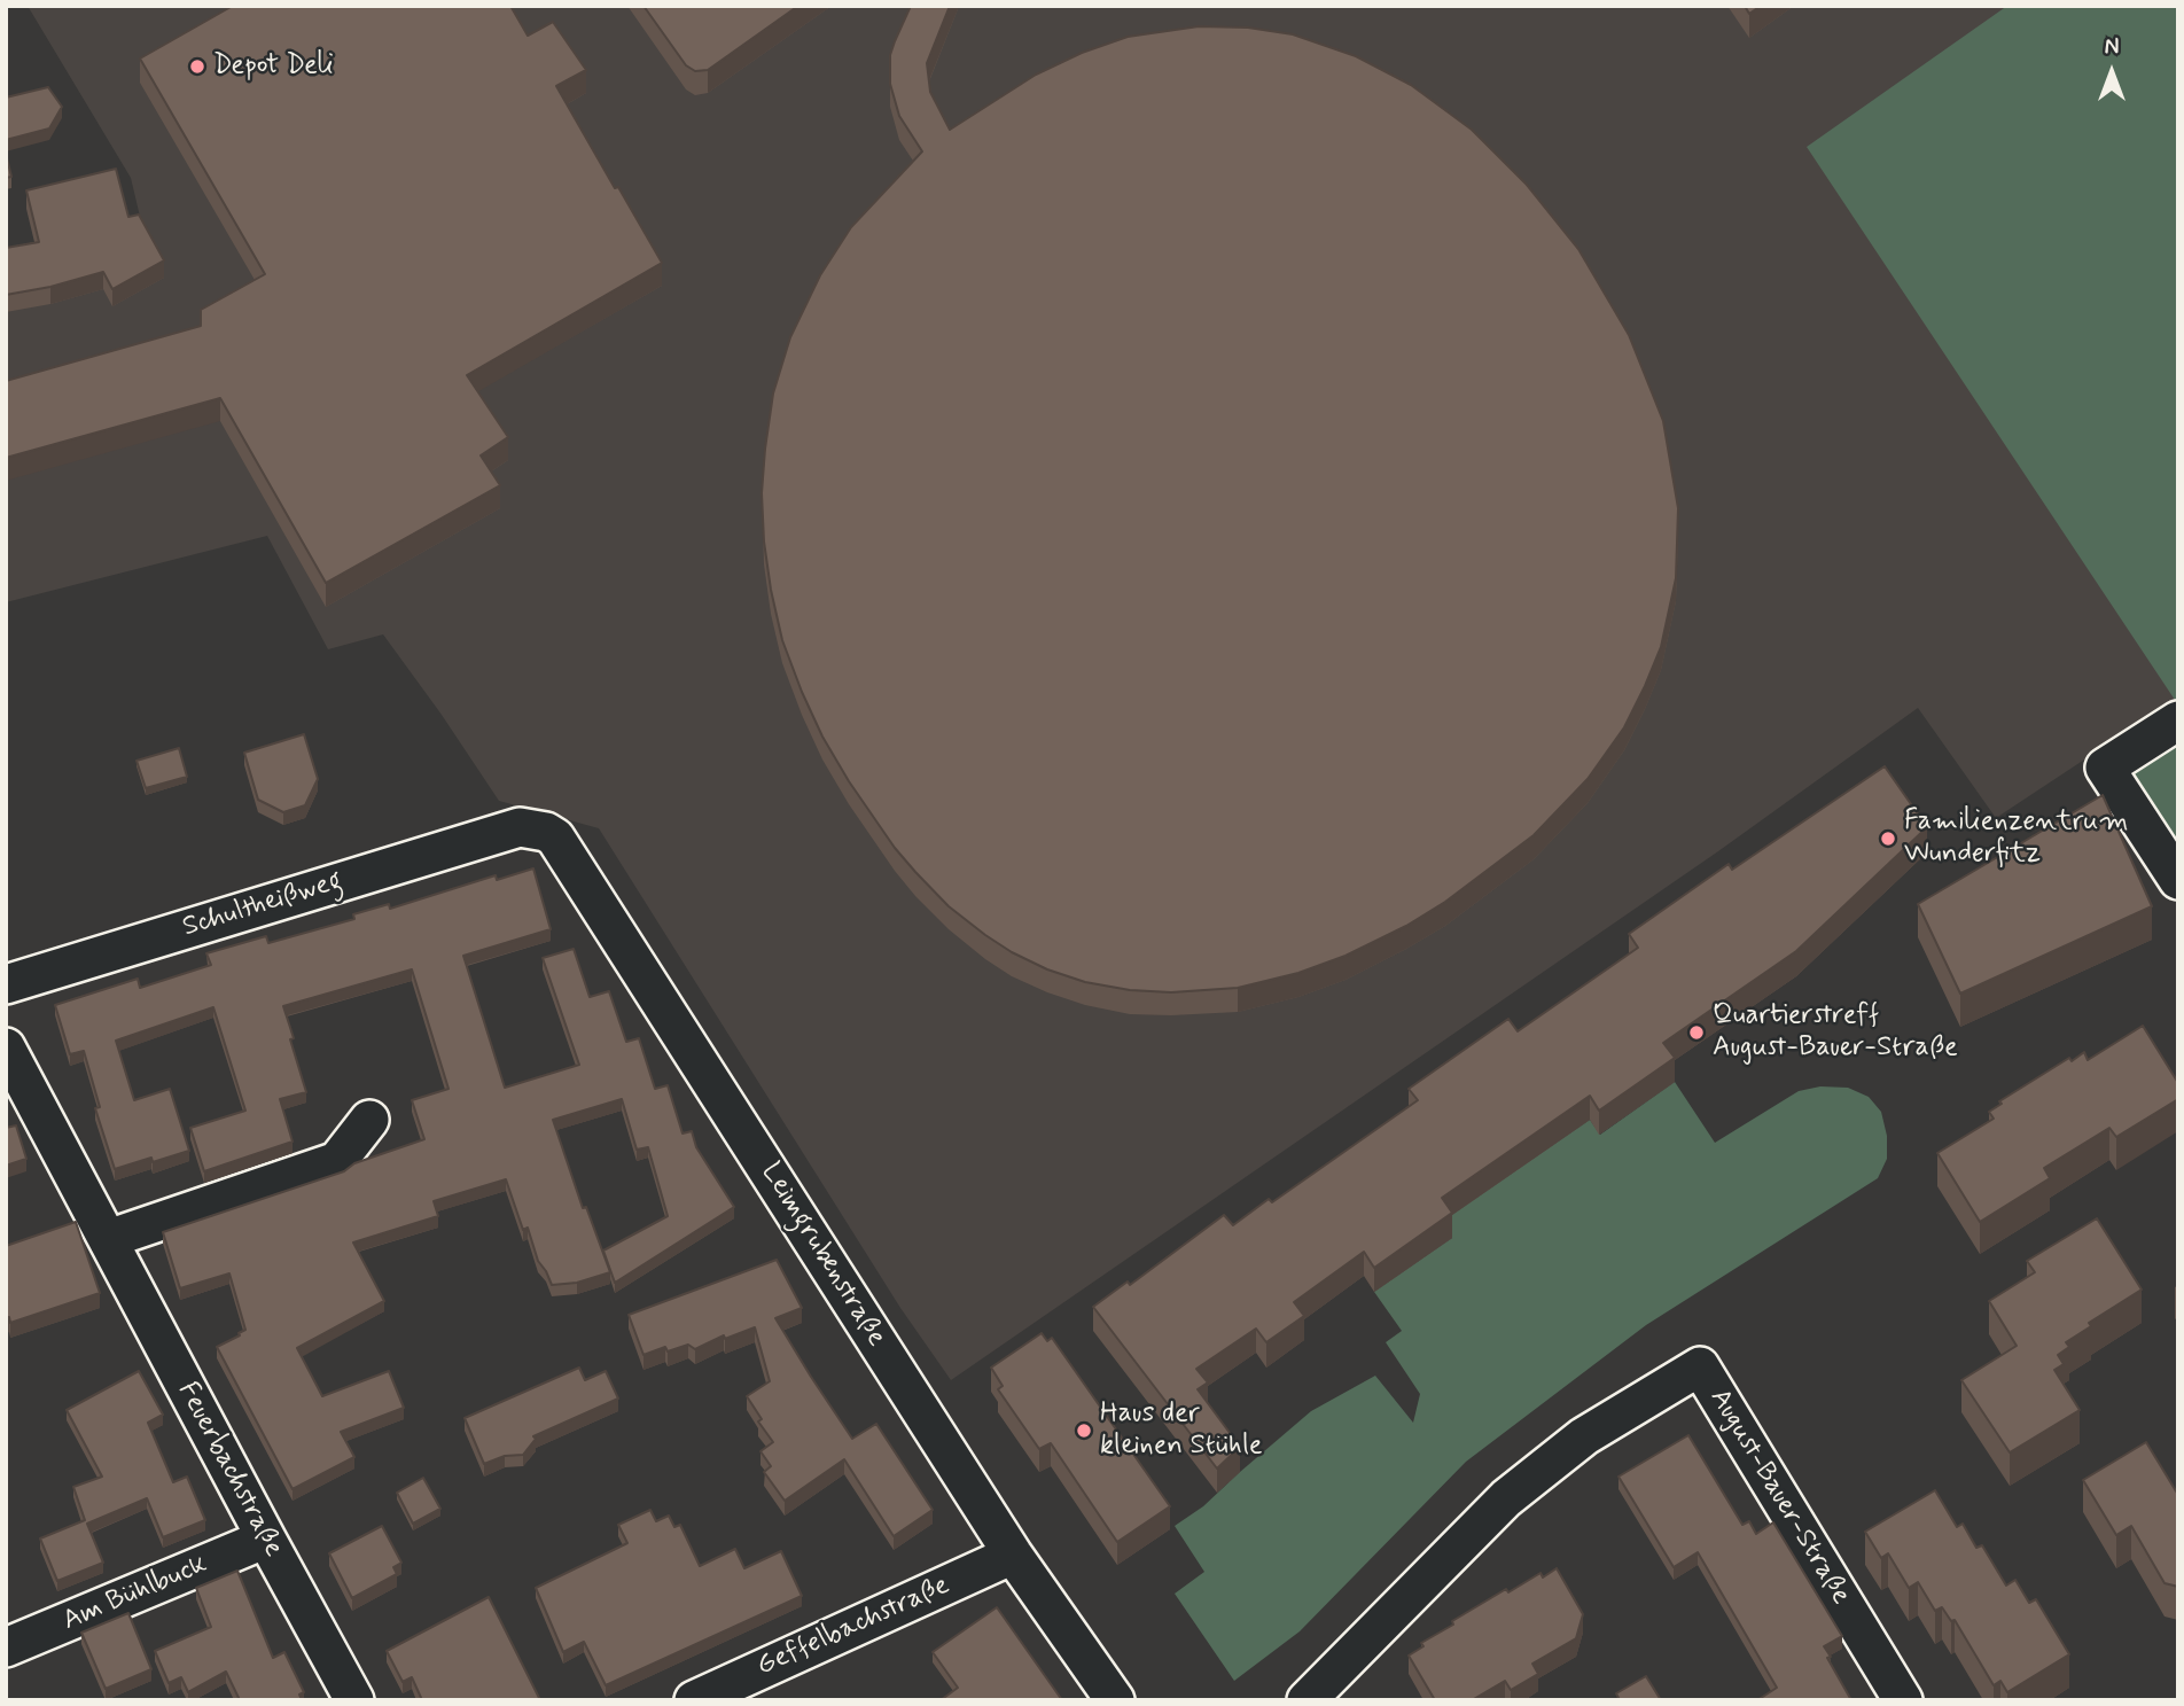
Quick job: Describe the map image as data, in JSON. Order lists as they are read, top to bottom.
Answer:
{
  "streets": {
    "street": [
      "Schultheißweg",
      "Leimgrubenstraße",
      "Feuerbachstraße",
      "August-Bauer-Straße",
      "Am Bühlbuck",
      "Geffelbachstraße"
    ]
  },
  "crossings": [
    ["Schultheißweg", "Leimgrubenstraße"],
    ["Leimgrubenstraße", "Geffelbachstraße"],
    ["Feuerbachstraße", "Am Bühlbuck"]
  ],
  "places": [
    "Depot Deli",
    "Familienzentrum Wunderfitz",
    "Quartierstreff August-Bauer-Straße",
    "Haus der kleinen Stühle"
  ],
  "north": "top"
}
